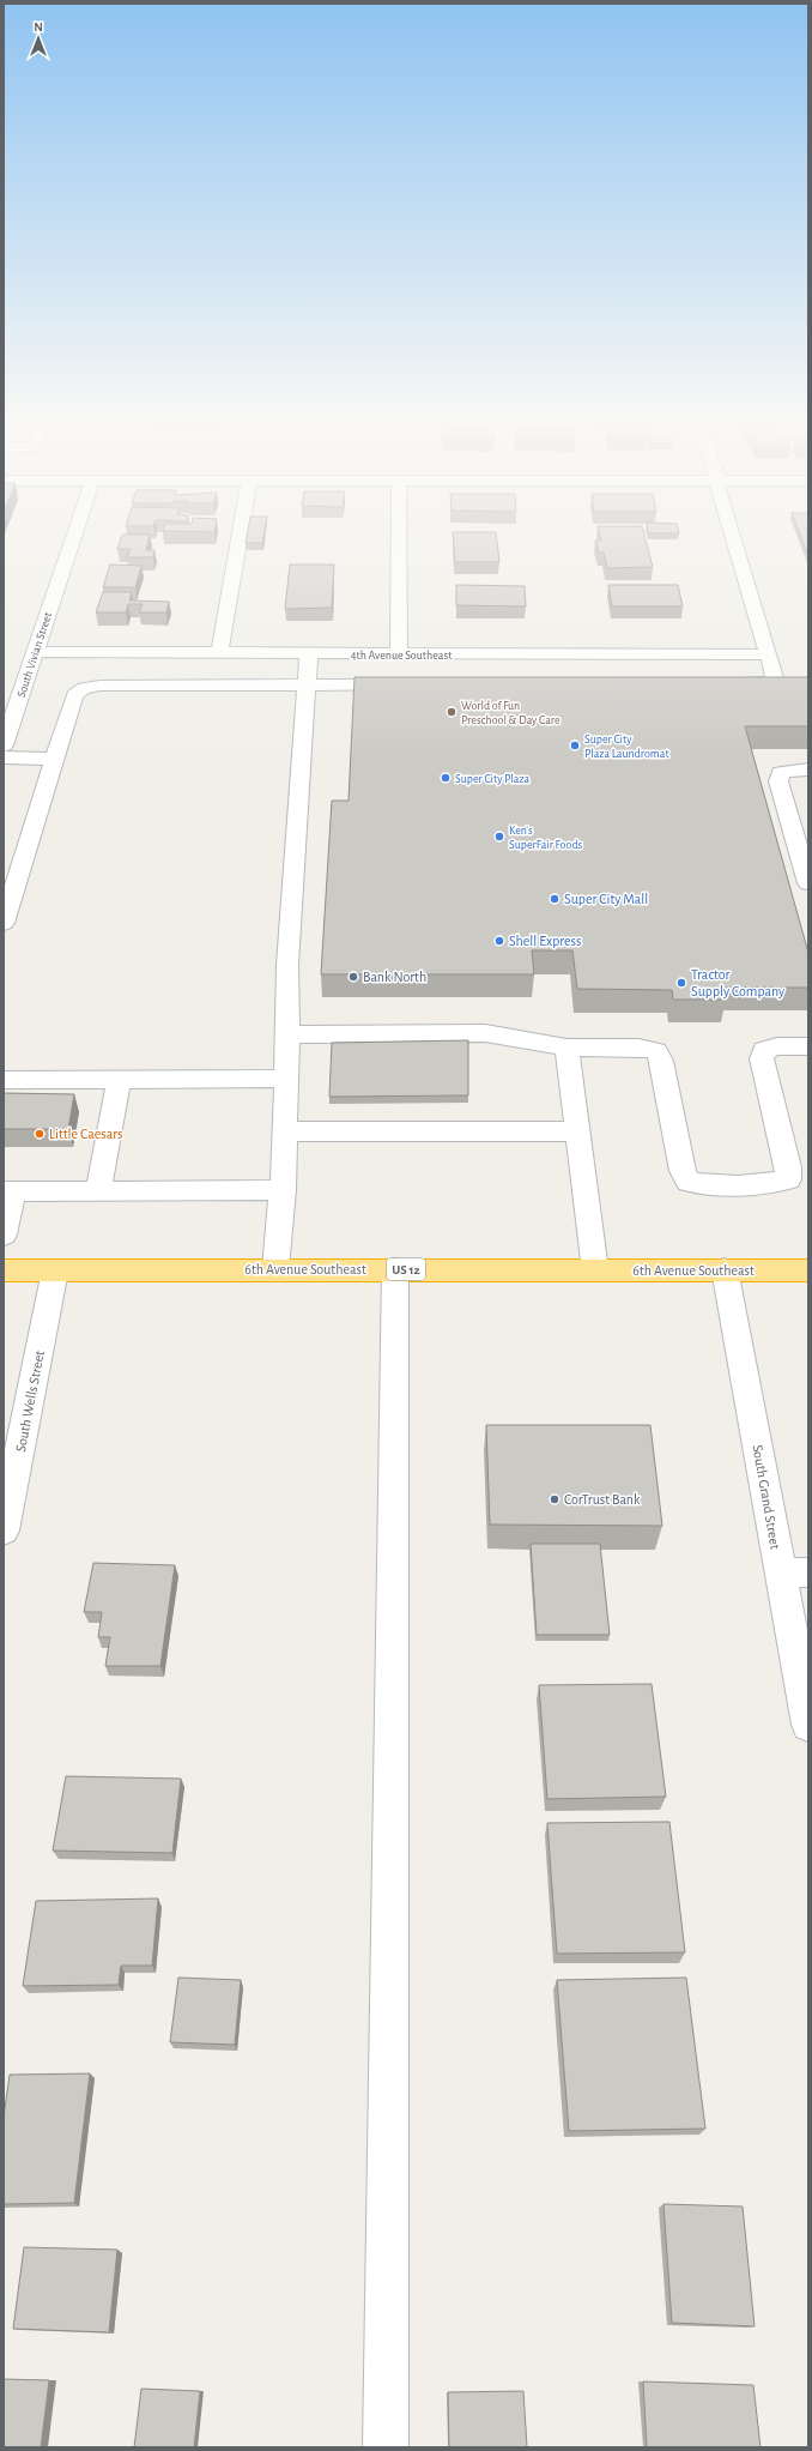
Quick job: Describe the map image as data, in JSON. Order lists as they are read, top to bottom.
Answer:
{
  "streets": {
    "highway": ["6th Avenue Southeast", "US 12"],
    "street": [
      "South Vivian Street",
      "4th Avenue Southeast",
      "South Wells Street",
      "South Grand Street"
    ]
  },
  "crossings": [
    ["South Vivian Street", "4th Avenue Southeast"],
    ["6th Avenue Southeast", "South Wells Street"],
    ["6th Avenue Southeast", "South Grand Street"]
  ],
  "places": [
    "World of Fun Preschool & Day Care",
    "Super City Plaza Laundromat",
    "Super City Plaza",
    "Ken's SuperFair Foods",
    "Super City Mall",
    "Shell Express",
    "Bank North",
    "Tractor Supply Company",
    "Little Caesars",
    "CorTrust Bank"
  ],
  "north": "top"
}
